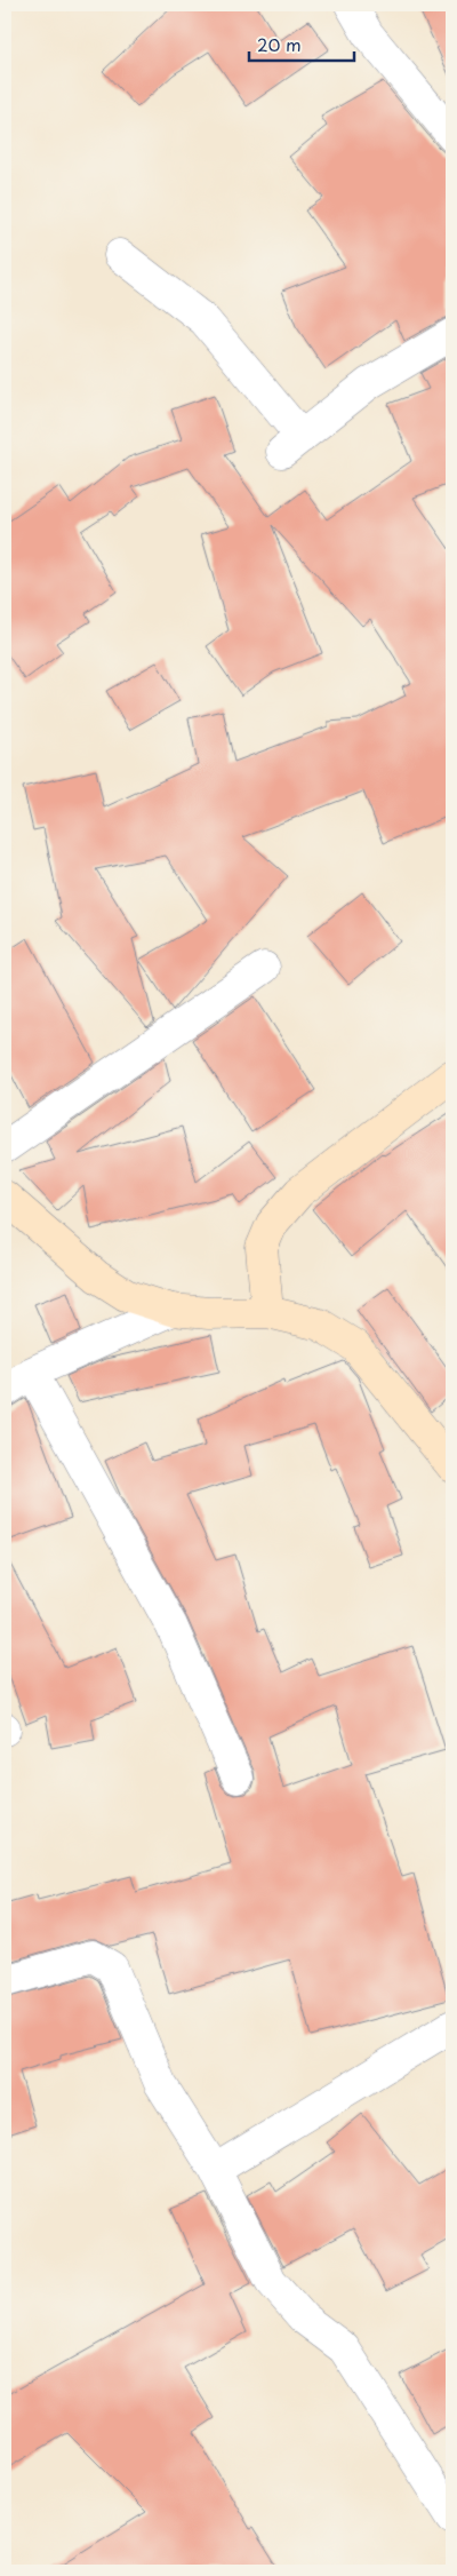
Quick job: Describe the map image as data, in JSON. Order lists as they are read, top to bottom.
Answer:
{
  "scale_bar": "20 m"
}
